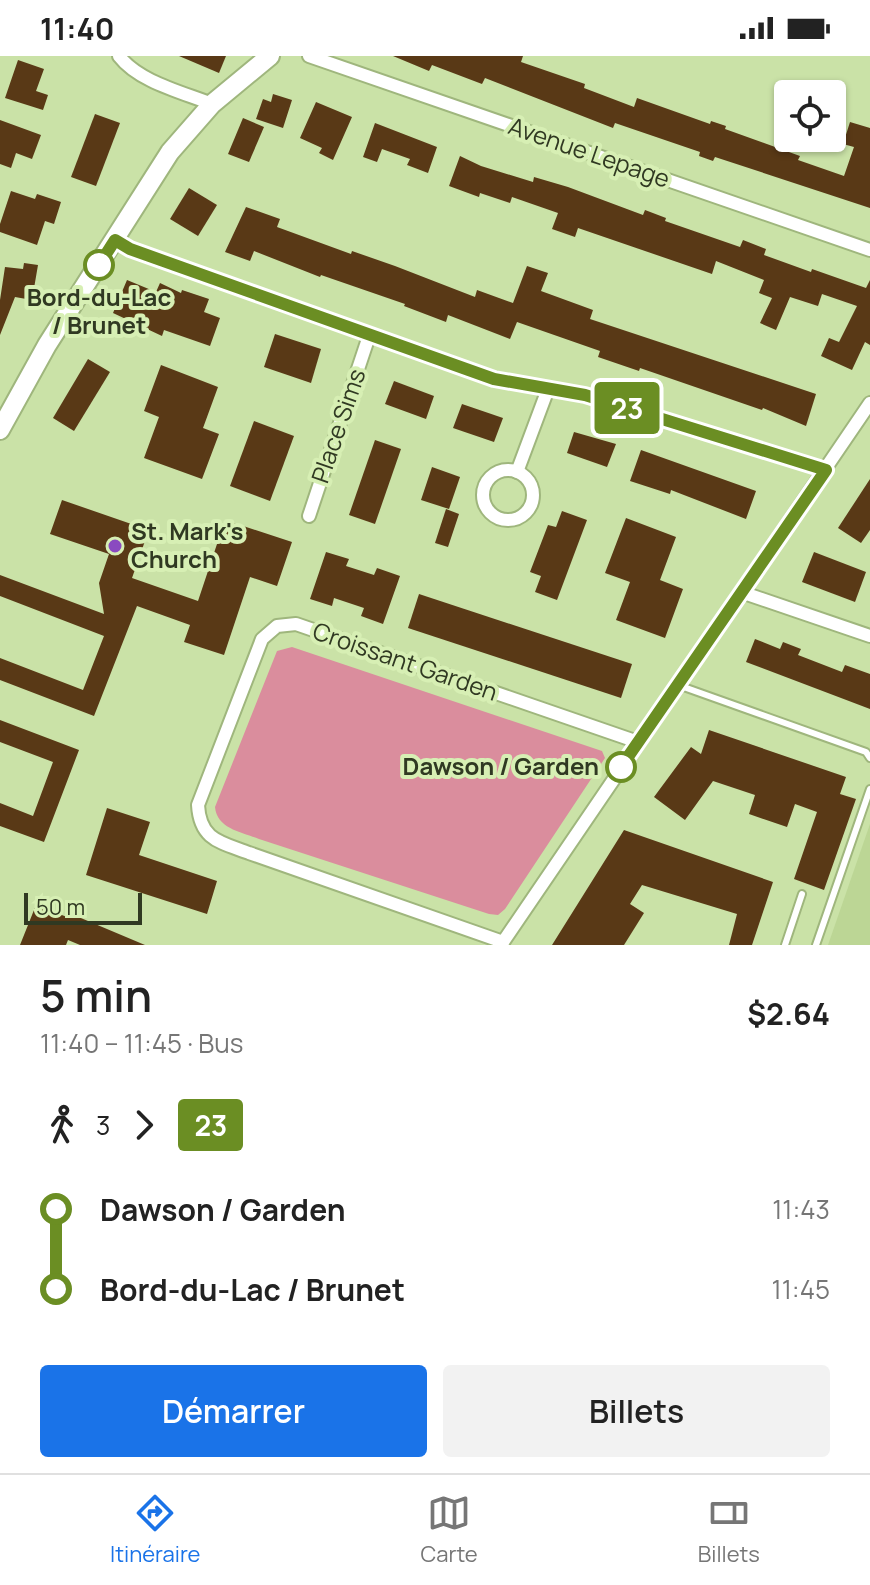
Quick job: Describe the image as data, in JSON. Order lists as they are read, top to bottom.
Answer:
{
  "streets": {
    "street": ["Avenue Lepage", "Place Sims", "Croissant Garden"]
  },
  "places": ["Bord-du-Lac / Brunet", "St. Mark's Church", "Dawson / Garden"],
  "lines": ["bus line 23"],
  "scale_bar": "50 m",
  "page": {
    "status": "11:40",
    "on_map": "23",
    "scale": "50 m",
    "heading": ["5 min", "11:40 – 11:45 · Bus", "$2.64"],
    "legs": ["3", "23"],
    "list": [
      {
        "name": "Dawson / Garden",
        "value": "11:43"
      },
      {
        "name": "Bord-du-Lac / Brunet",
        "value": "11:45"
      }
    ],
    "buttons": ["Démarrer", "Billets"],
    "tabs": ["Itinéraire", "Carte", "Billets"]
  }
}
